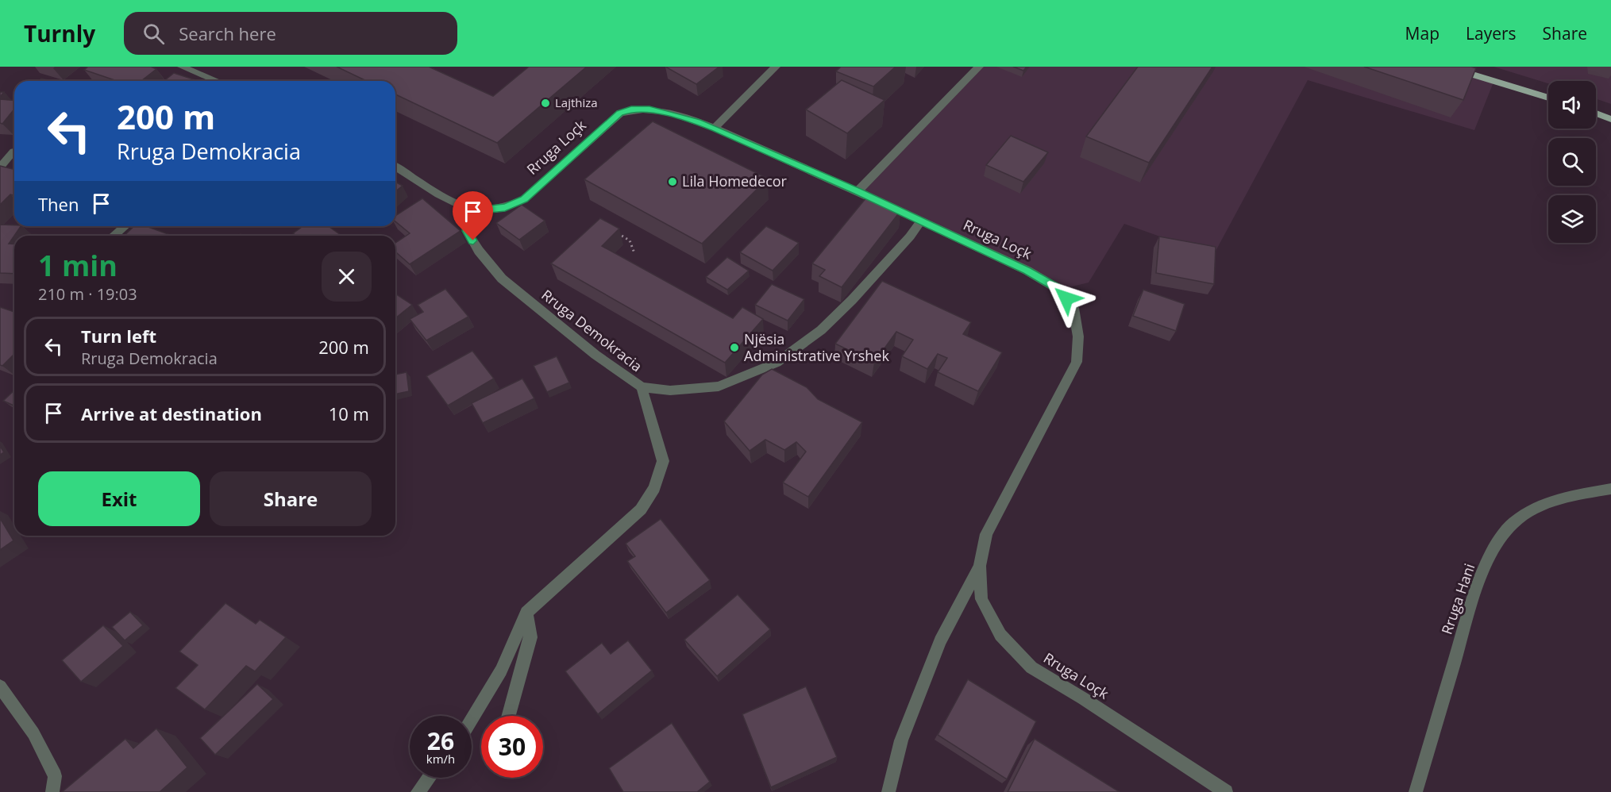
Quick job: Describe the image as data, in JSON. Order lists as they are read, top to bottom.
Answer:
{
  "streets": {
    "street": ["Rruga Loçk", "Rruga Demokracia", "Rruga Hani"]
  },
  "crossings": [
    ["Rruga Loçk", "Rruga Demokracia"]
  ],
  "places": ["Lajthiza", "Lila Homedecor", "Njësia Administrative Yrshek"],
  "page": {
    "header": "Turnly",
    "search": "Search here",
    "nav": ["Map", "Layers", "Share"],
    "turn": ["200 m", "Rruga Demokracia"],
    "then": "Then",
    "heading": ["1 min", "210 m · 19:03"],
    "list": [
      {
        "name": "Turn left",
        "note": "Rruga Demokracia",
        "value": "200 m"
      },
      {
        "name": "Arrive at destination",
        "value": "10 m"
      }
    ],
    "buttons": ["Exit", "Share"],
    "speed": "26 km/h",
    "limit": "30"
  }
}
